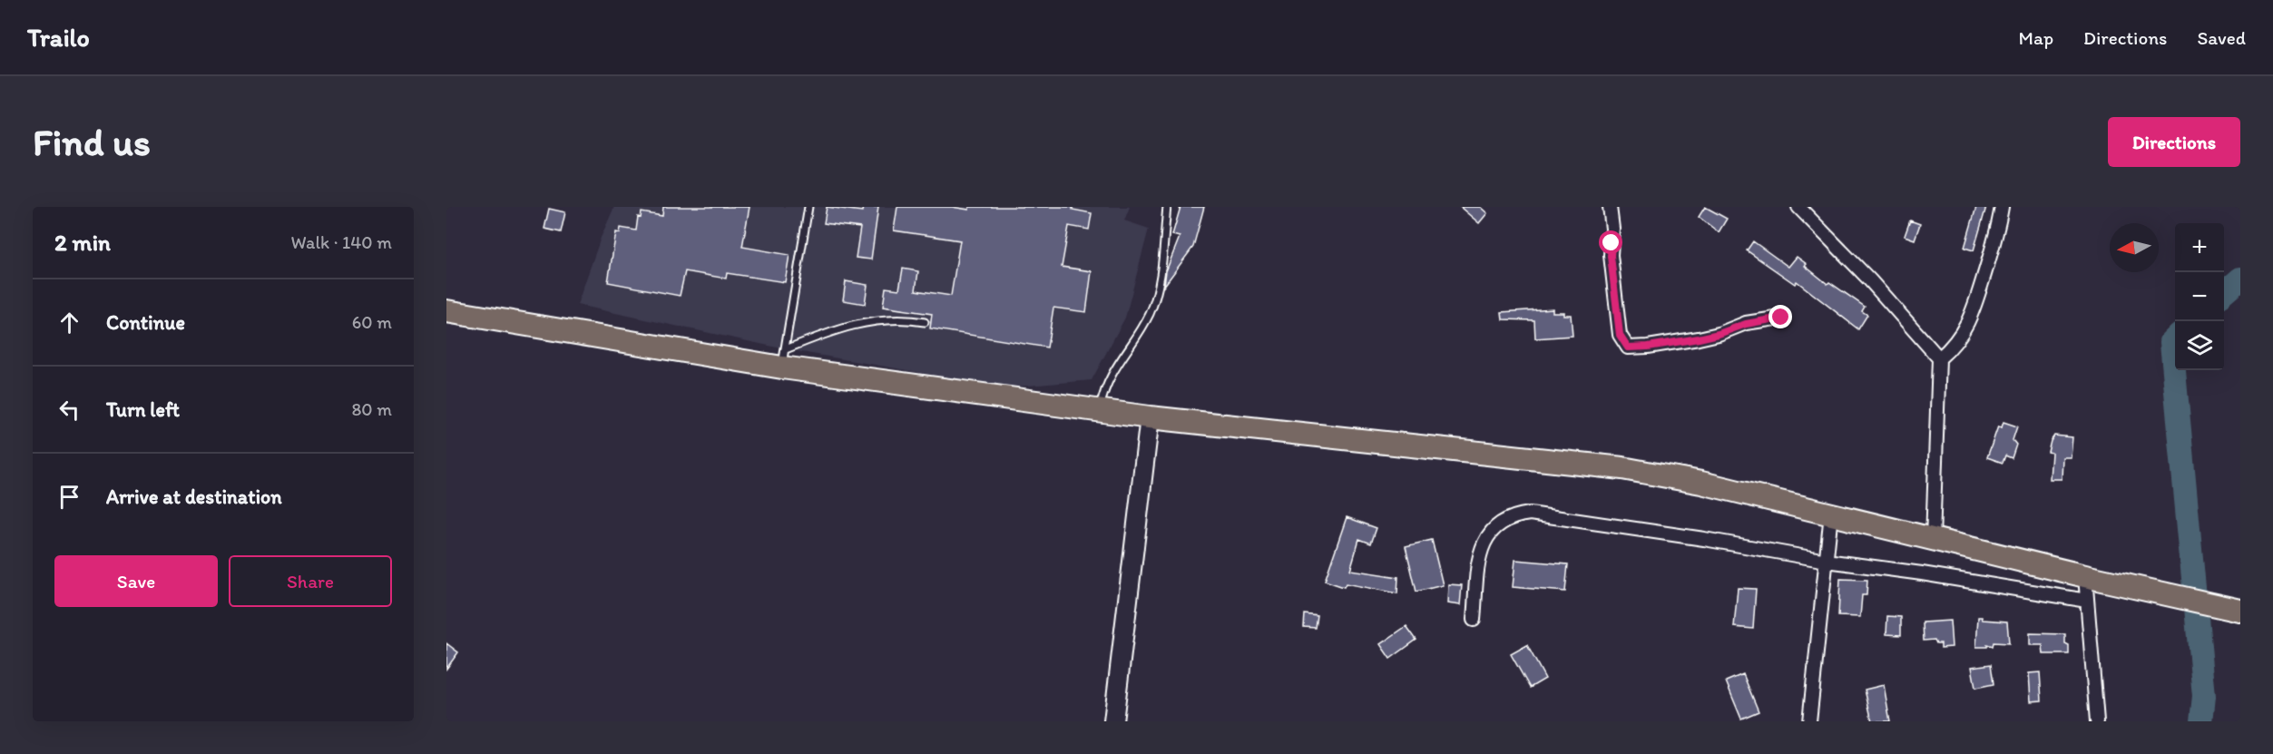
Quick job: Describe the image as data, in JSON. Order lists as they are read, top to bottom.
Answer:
{
  "north": "left",
  "page": {
    "header": "Trailo",
    "nav": ["Map", "Directions", "Saved"],
    "buttons": [
      "Directions",
      ["Save", "Share"]
    ],
    "title": "Find us",
    "heading": ["2 min", "Walk · 140 m"],
    "map_buttons": ["+", "−"],
    "list": [
      ["Continue", "60 m"],
      ["Turn left", "80 m"],
      "Arrive at destination"
    ]
  }
}
